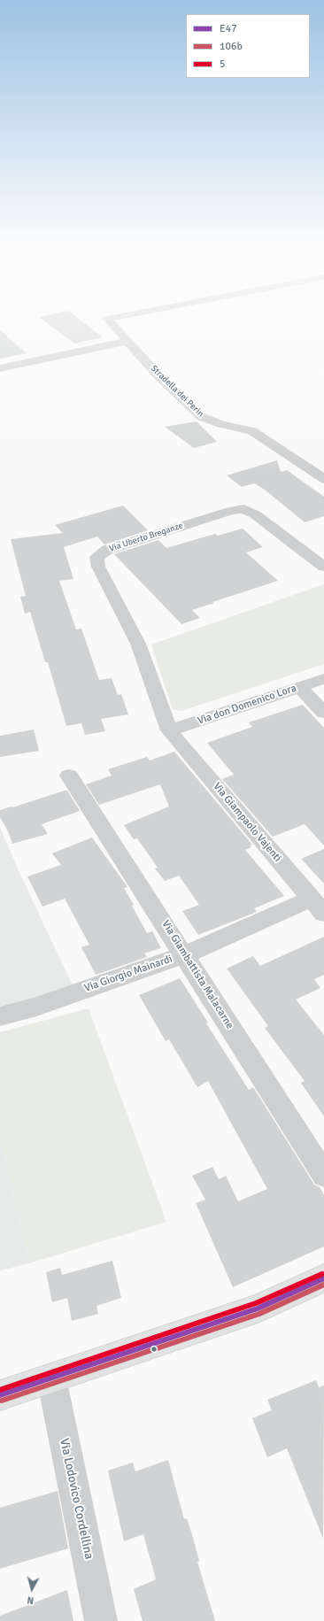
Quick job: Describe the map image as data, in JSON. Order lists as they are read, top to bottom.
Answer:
{
  "streets": {
    "street": [
      "Stradella dei Perin",
      "Via Uberto Breganze",
      "Via don Domenico Lora",
      "Via Giampaolo Vajenti",
      "Via Giorgio Mainardi",
      "Via Giambattista Malacarne",
      "Via Lodovico Cordellina"
    ]
  },
  "crossings": [
    ["Via Uberto Breganze", "Via don Domenico Lora"],
    ["Via Uberto Breganze", "Via Giampaolo Vajenti"],
    ["Via don Domenico Lora", "Via Giampaolo Vajenti"],
    ["Via Giampaolo Vajenti", "Via Giorgio Mainardi"],
    ["Via Giorgio Mainardi", "Via Giambattista Malacarne"]
  ],
  "lines": ["transit line 5", "transit line E47", "transit line 106b"],
  "legend": ["E47", "106b", "5"],
  "north": "bottom"
}
